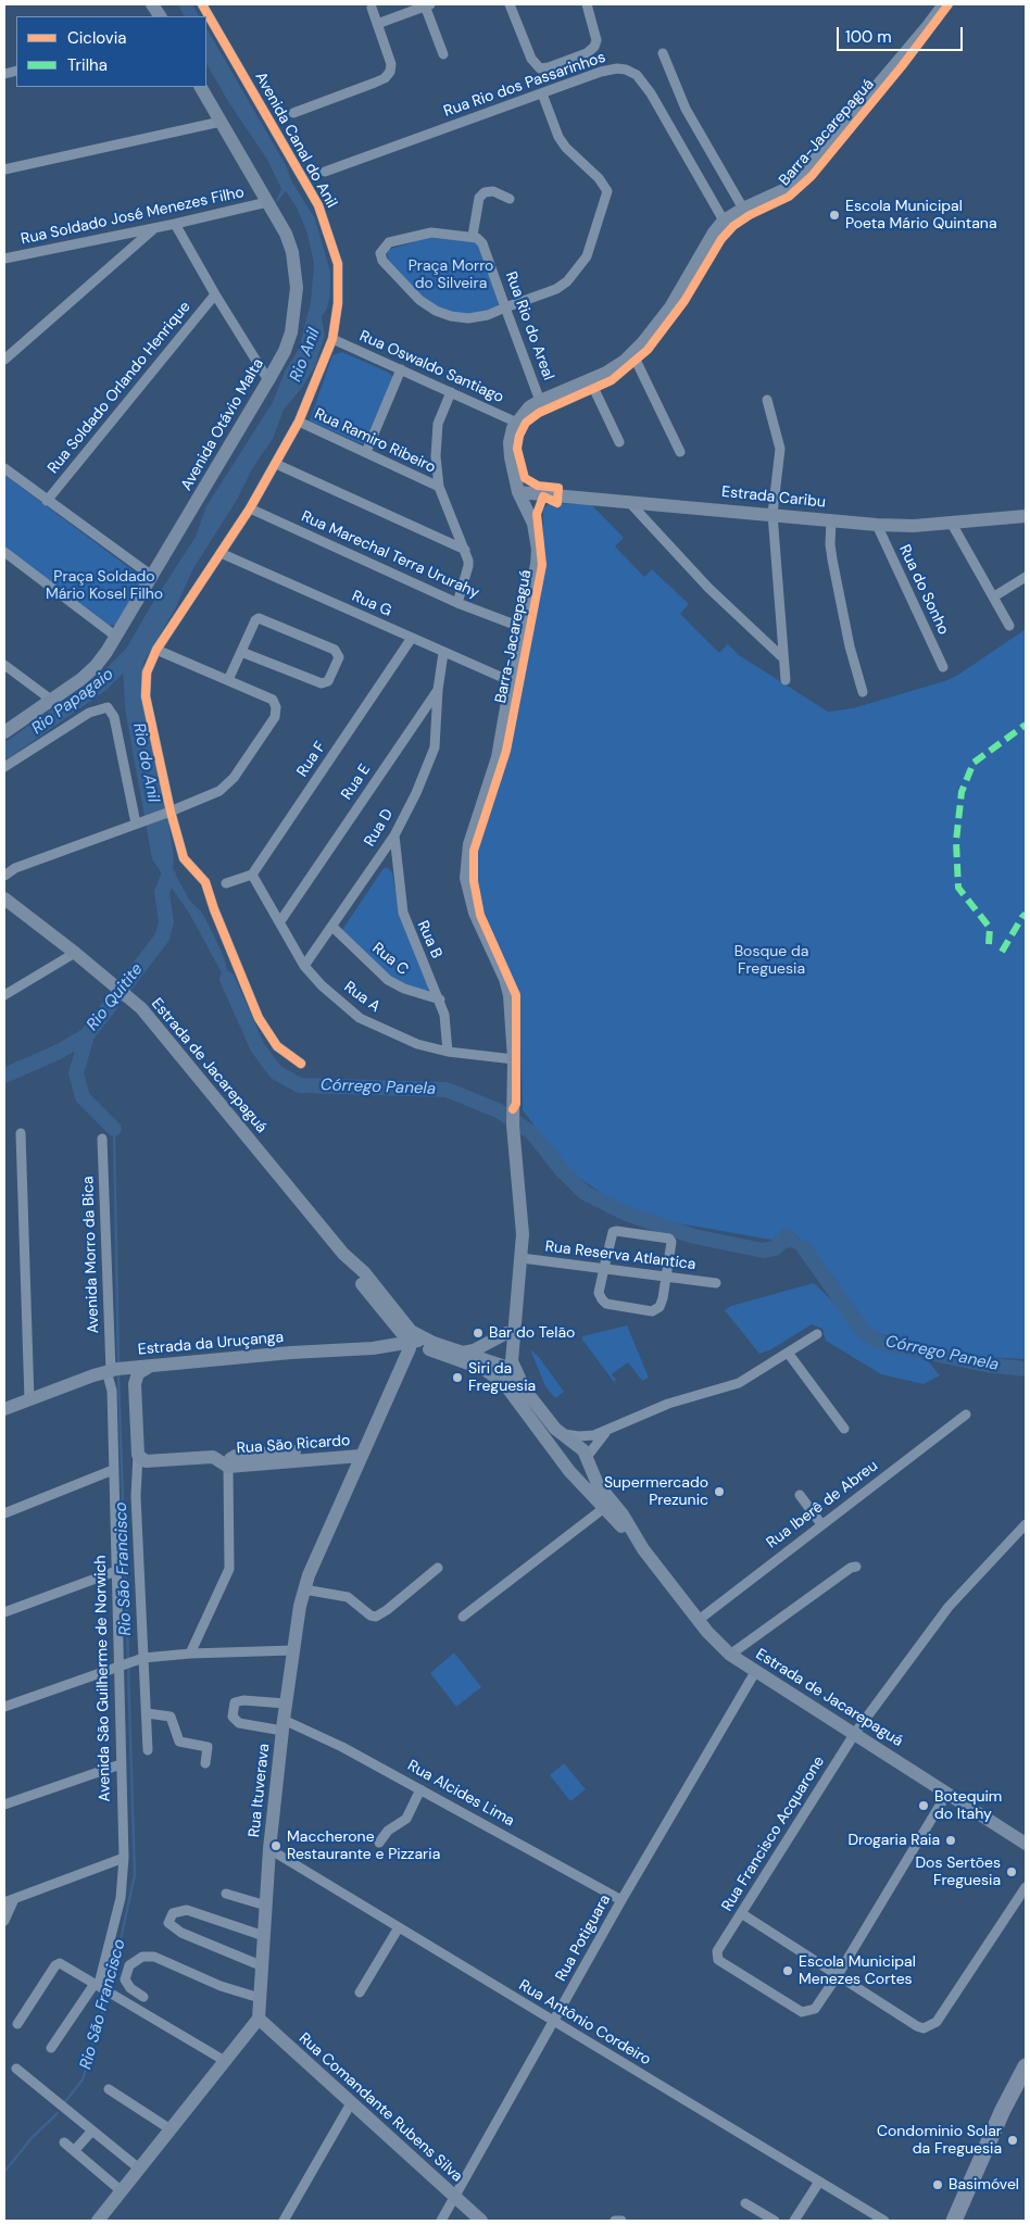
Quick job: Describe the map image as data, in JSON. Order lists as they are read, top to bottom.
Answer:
{
  "streets": {
    "main road": [
      "Avenida Otávio Malta",
      "Estrada Caribu",
      "Estrada de Jacarepaguá",
      "Estrada da Uruçanga",
      "Rua São Ricardo",
      "Rua Ituverava",
      "Rua Comandante Rubens Silva"
    ],
    "street": [
      "Rua Rio dos Passarinhos",
      "Avenida Canal do Anil",
      "Rua Soldado José Menezes Filho",
      "Rua Rio do Areal",
      "Rua Oswaldo Santiago",
      "Rua Soldado Orlando Henrique",
      "Rua Ramiro Ribeiro",
      "Rua Marechal Terra Ururahy",
      "Rua do Sonho",
      "Rua G",
      "Rua F",
      "Rua E",
      "Rua D",
      "Rua B",
      "Rua C",
      "Rua A",
      "Avenida Morro da Bica",
      "Rua Reserva Atlantica",
      "Rua Iberê de Abreu",
      "Avenida São Guilherme de Norwich",
      "Rua Alcides Lima",
      "Rua Francisco Acquarone",
      "Rua Potiguara",
      "Rua Antônio Cordeiro"
    ],
    "cycle path": ["Barra-Jacarepaguá"]
  },
  "crossings": [
    ["Avenida Canal do Anil", "Rua Oswaldo Santiago"],
    ["Avenida Canal do Anil", "Rua Ramiro Ribeiro"],
    ["Avenida Canal do Anil", "Rua Marechal Terra Ururahy"],
    ["Avenida Canal do Anil", "Rua G"],
    ["Rua Soldado José Menezes Filho", "Avenida Otávio Malta"],
    ["Estrada Caribu", "Rua do Sonho"],
    ["Rua G", "Rua F"],
    ["Rua G", "Rua E"],
    ["Rua F", "Rua A"],
    ["Rua E", "Rua D"],
    ["Rua E", "Rua A"],
    ["Rua D", "Rua B"],
    ["Rua D", "Rua C"],
    ["Rua D", "Rua A"],
    ["Rua B", "Rua C"],
    ["Rua B", "Rua A"],
    ["Estrada de Jacarepaguá", "Estrada da Uruçanga"],
    ["Estrada de Jacarepaguá", "Rua Iberê de Abreu"],
    ["Estrada de Jacarepaguá", "Rua Ituverava"],
    ["Estrada de Jacarepaguá", "Rua Francisco Acquarone"],
    ["Estrada de Jacarepaguá", "Rua Potiguara"],
    ["Avenida Morro da Bica", "Estrada da Uruçanga"],
    ["Avenida Morro da Bica", "Avenida São Guilherme de Norwich"],
    ["Estrada da Uruçanga", "Avenida São Guilherme de Norwich"],
    ["Estrada da Uruçanga", "Rua Ituverava"],
    ["Rua São Ricardo", "Rua Ituverava"],
    ["Rua Ituverava", "Rua Alcides Lima"],
    ["Rua Ituverava", "Rua Antônio Cordeiro"],
    ["Rua Ituverava", "Rua Comandante Rubens Silva"],
    ["Rua Alcides Lima", "Rua Potiguara"],
    ["Rua Potiguara", "Rua Antônio Cordeiro"],
    ["Rua Potiguara", "Rua Comandante Rubens Silva"]
  ],
  "water": [
    "Rio Anil",
    "Rio Papagaio",
    "Rio do Anil",
    "Rio Quitite",
    "Córrego Panela",
    "Rio São Francisco"
  ],
  "parks": ["Praça Morro do Silveira", "Praça Soldado Mário Kosel Filho", "Bosque da Freguesia"],
  "places": [
    "Escola Municipal Poeta Mário Quintana",
    "Bar do Telão",
    "Siri da Freguesia",
    "Supermercado Prezunic",
    "Botequim do Itahy",
    "Drogaria Raia",
    "Maccherone Restaurante e Pizzaria",
    "Dos Sertões Freguesia",
    "Escola Municipal Menezes Cortes",
    "Condominio Solar da Freguesia",
    "Basimóvel"
  ],
  "legend": ["Ciclovia", "Trilha"],
  "scale_bar": "100 m"
}
